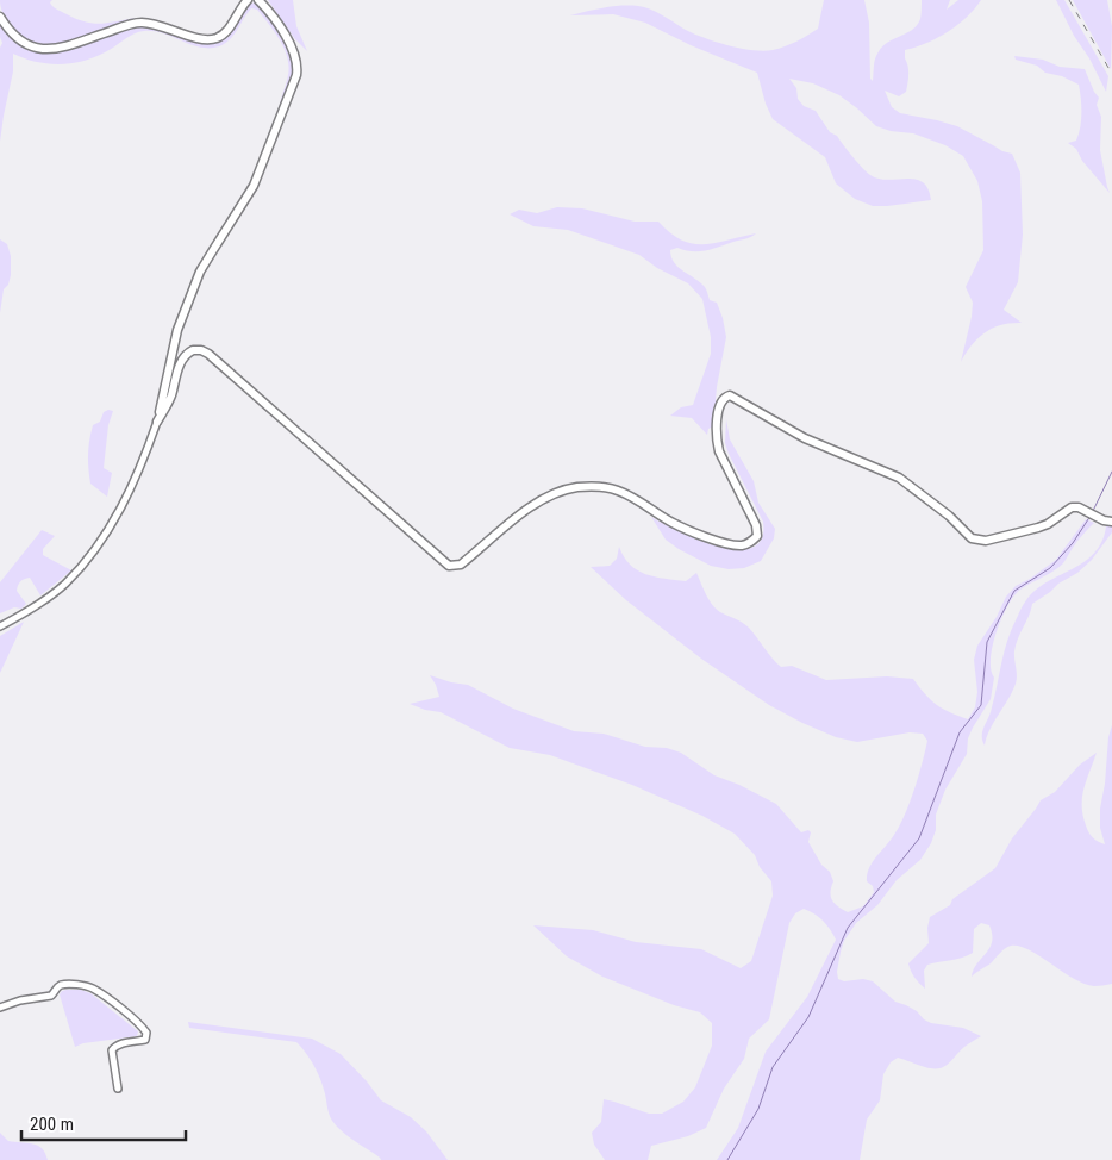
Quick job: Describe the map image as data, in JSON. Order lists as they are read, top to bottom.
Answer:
{
  "scale_bar": "200 m"
}
